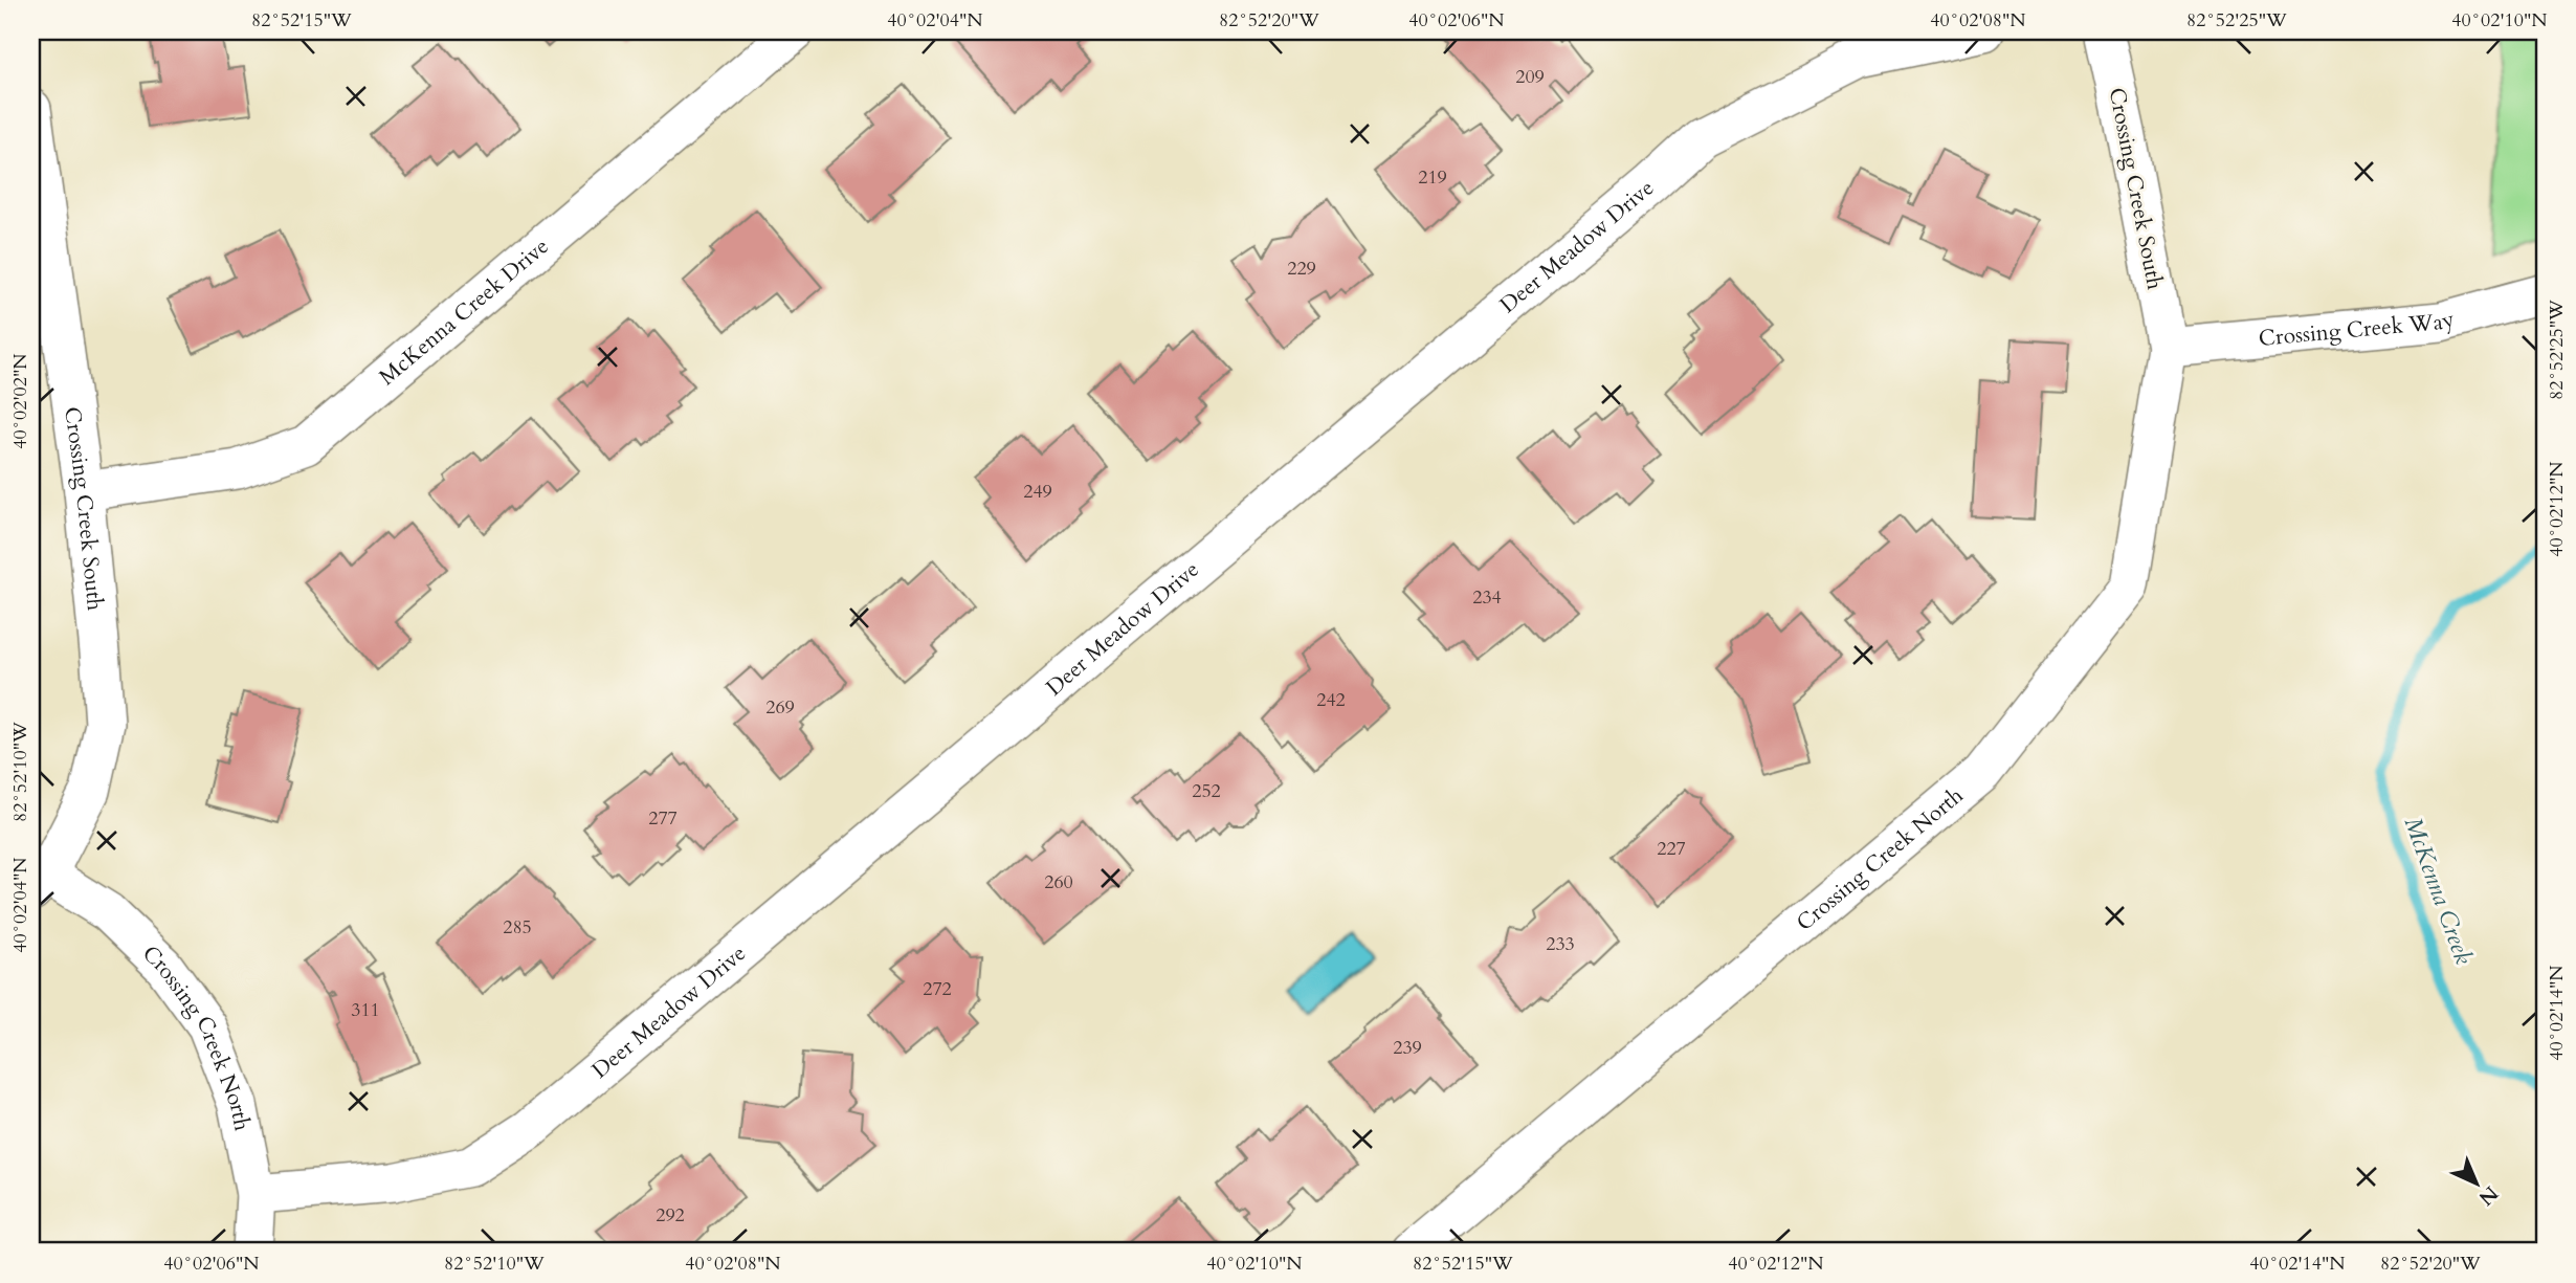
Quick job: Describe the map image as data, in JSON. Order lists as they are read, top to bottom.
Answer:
{
  "streets": {
    "street": [
      "Crossing Creek South",
      "Deer Meadow Drive",
      "McKenna Creek Drive",
      "Crossing Creek Way",
      "Crossing Creek North"
    ]
  },
  "crossings": [
    ["Crossing Creek South", "McKenna Creek Drive"],
    ["Crossing Creek South", "Crossing Creek Way"],
    ["Crossing Creek South", "Crossing Creek North"],
    ["Deer Meadow Drive", "Crossing Creek North"],
    ["Crossing Creek Way", "Crossing Creek North"]
  ],
  "water": ["McKenna Creek"],
  "house_numbers": [
    "209",
    "219",
    "229",
    "249",
    "234",
    "242",
    "269",
    "252",
    "277",
    "227",
    "260",
    "285",
    "233",
    "272",
    "311",
    "239",
    "292"
  ],
  "north": "bottom right",
  "coordinates": [
    "82°52'15\"W",
    "40°02'04\"N",
    "82°52'20\"W",
    "40°02'06\"N",
    "40°02'08\"N",
    "82°52'25\"W",
    "40°02'10\"N",
    "40°02'02\"N",
    "40°02'12\"N",
    "82°52'10\"W",
    "40°02'14\"N"
  ]
}
